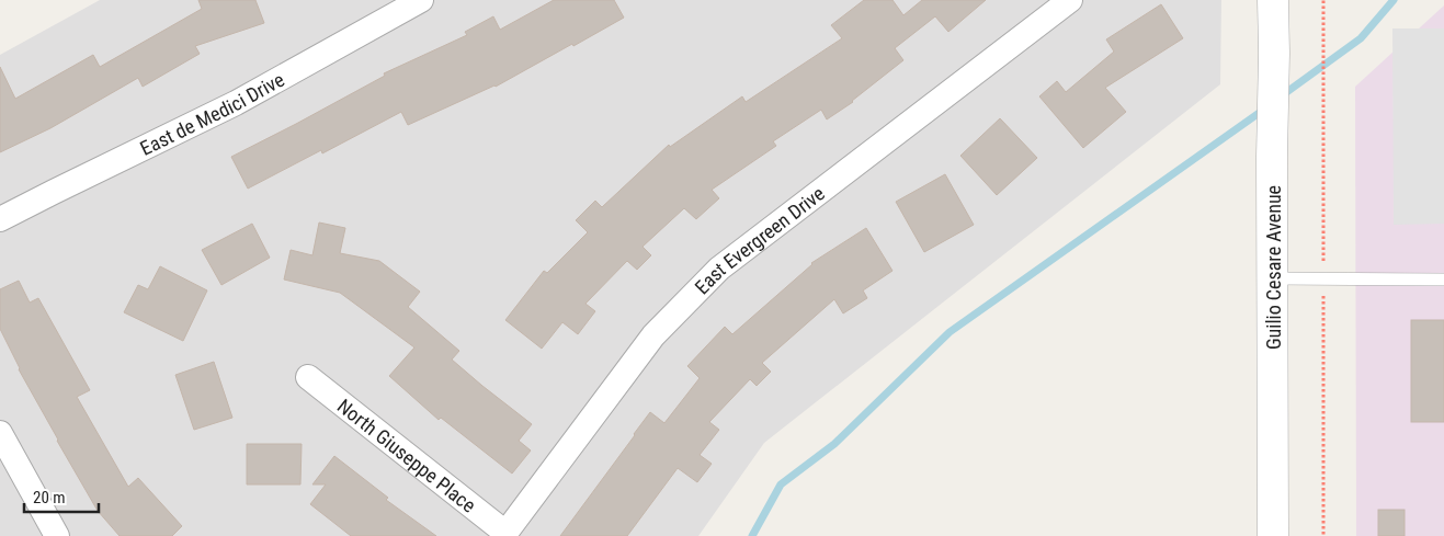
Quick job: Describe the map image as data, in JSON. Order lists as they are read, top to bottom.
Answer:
{
  "streets": {
    "street": [
      "East de Medici Drive",
      "East Evergreen Drive",
      "Guilio Cesare Avenue",
      "North Giuseppe Place"
    ]
  },
  "crossings": [
    ["East Evergreen Drive", "North Giuseppe Place"]
  ],
  "scale_bar": "20 m"
}
